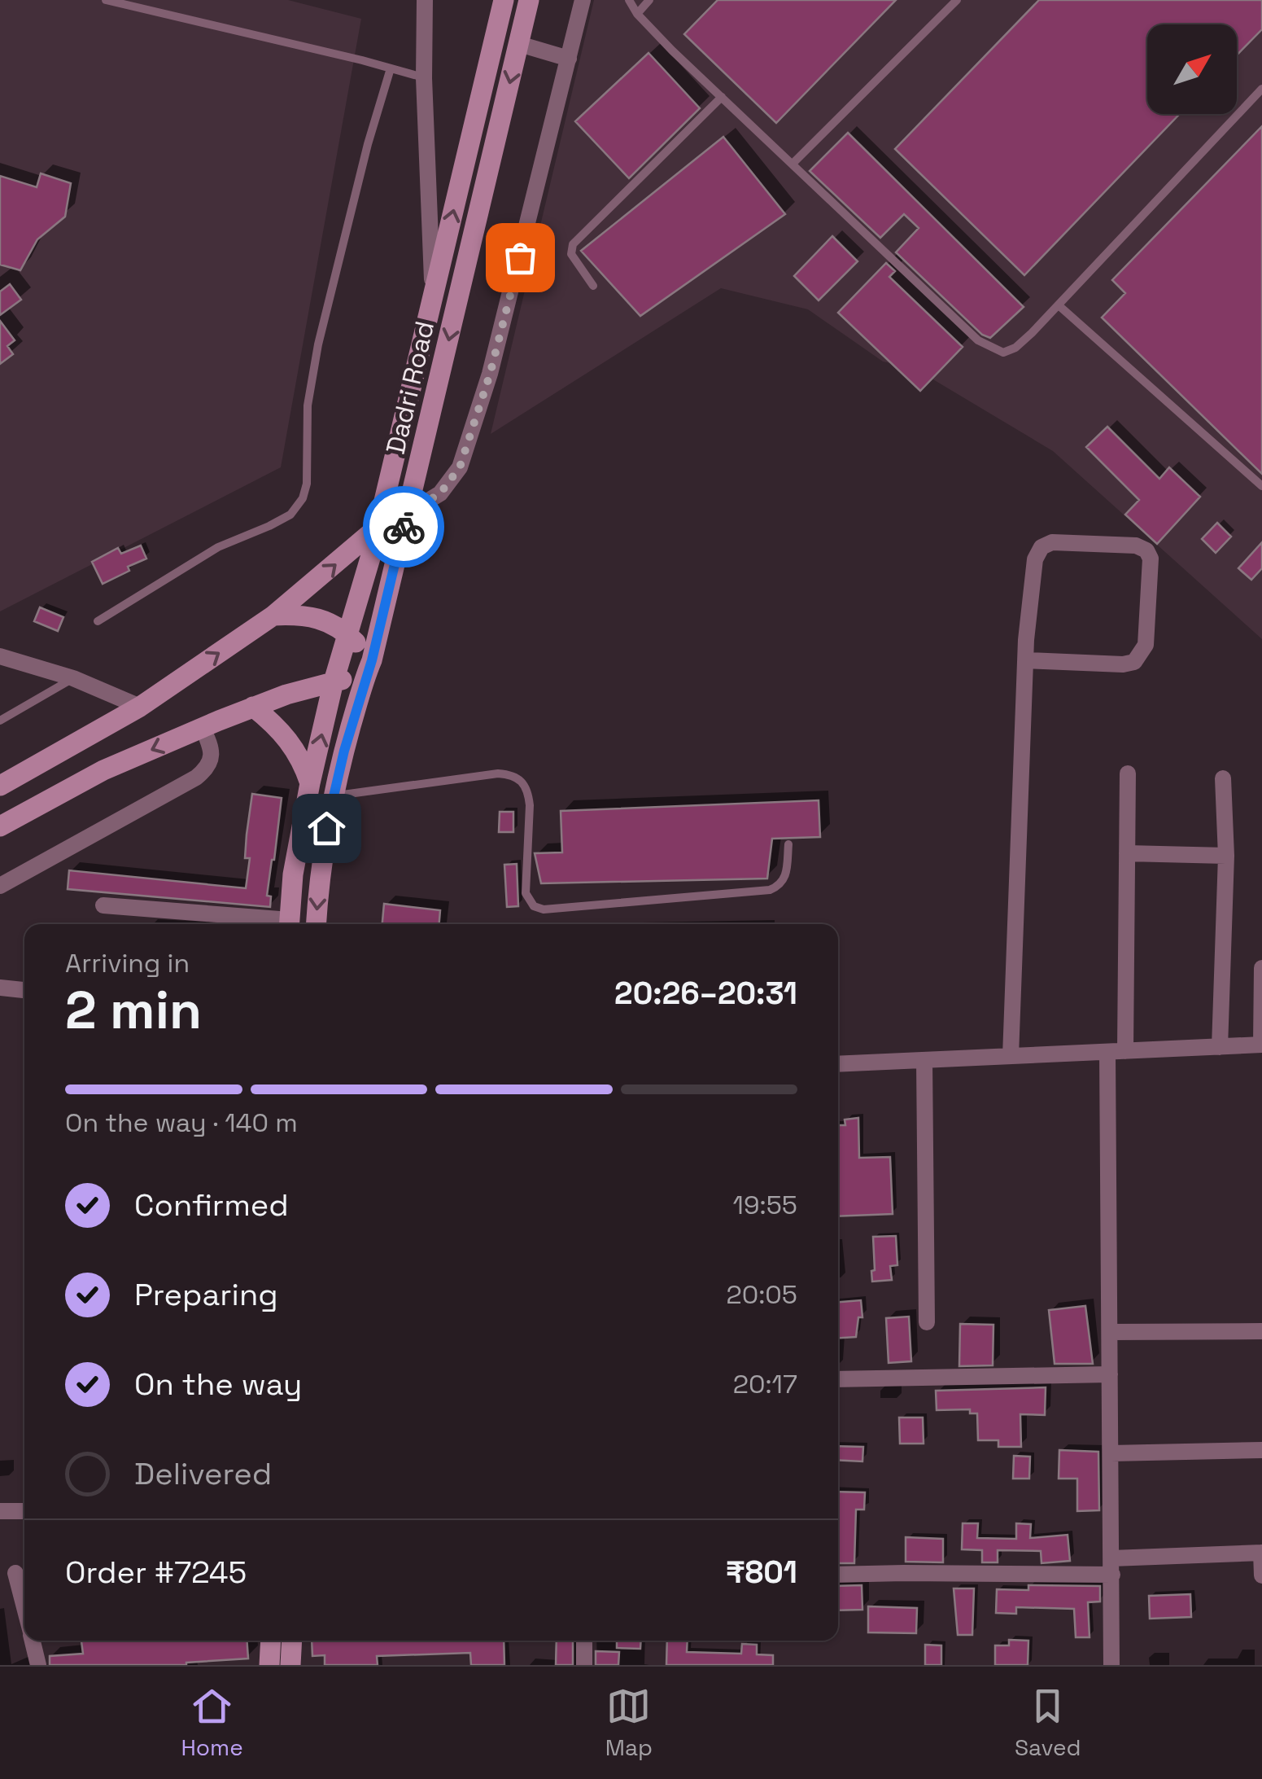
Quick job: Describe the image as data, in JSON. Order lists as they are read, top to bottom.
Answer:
{
  "streets": {
    "main road": ["Dadri Road"]
  },
  "north": "top right",
  "page": {
    "heading": ["2 min", "Arriving in", "20:26–20:31"],
    "panel": ["Order #7245", "₹801"],
    "bar": "On the way · 140 m",
    "list": [
      ["Confirmed", "19:55"],
      ["Preparing", "20:05"],
      ["On the way", "20:17"],
      "Delivered"
    ],
    "tabs": ["Home", "Map", "Saved"]
  }
}
